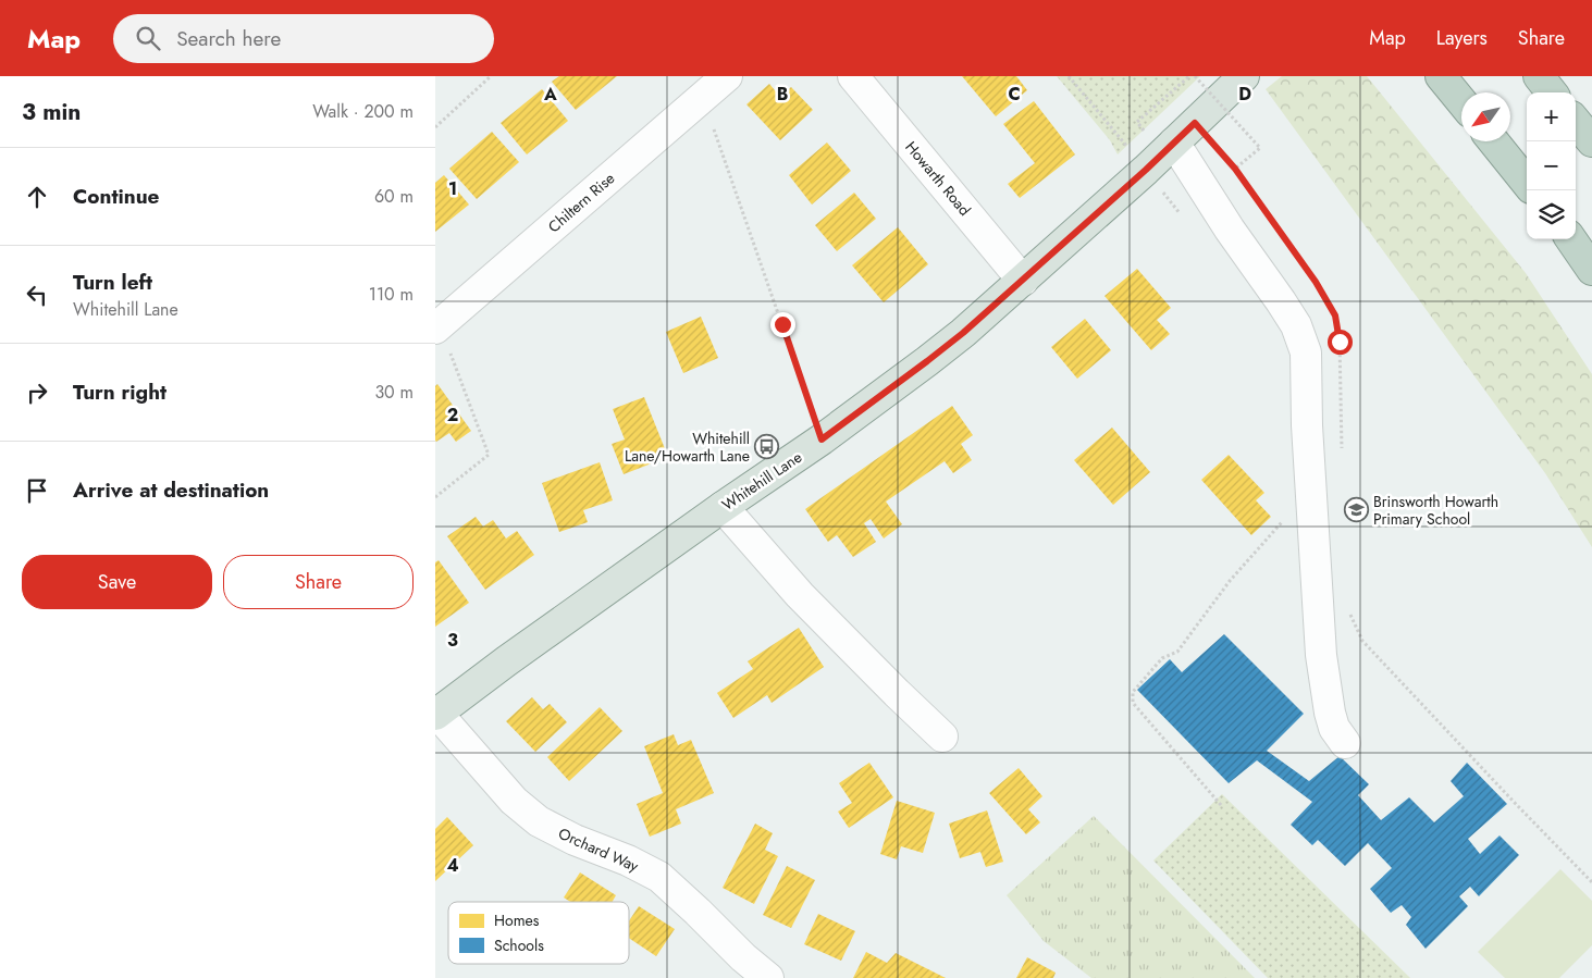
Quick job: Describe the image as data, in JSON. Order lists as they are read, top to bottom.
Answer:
{
  "streets": {
    "main road": ["Whitehill Lane"],
    "street": ["Howarth Road", "Chiltern Rise", "Orchard Way"]
  },
  "crossings": [
    ["Howarth Road", "Whitehill Lane"],
    ["Whitehill Lane", "Orchard Way"]
  ],
  "places": {
    "bus stop": ["Whitehill Lane/Howarth Lane"],
    "school or university": ["Brinsworth Howarth Primary School"]
  },
  "legend": ["Homes", "Schools"],
  "north": "bottom left",
  "page": {
    "header": "Map",
    "search": "Search here",
    "nav": ["Map", "Layers", "Share"],
    "heading": ["3 min", "Walk · 200 m"],
    "map_buttons": ["+", "−"],
    "list": [
      ["Continue", "60 m"],
      ["Turn left", "Whitehill Lane", "110 m"],
      ["Turn right", "30 m"],
      "Arrive at destination"
    ],
    "buttons": ["Save", "Share"]
  },
  "grid": {
    "columns": [
      "A",
      "B",
      "C",
      "D"
    ],
    "rows": [
      "1",
      "2",
      "3",
      "4"
    ]
  }
}
